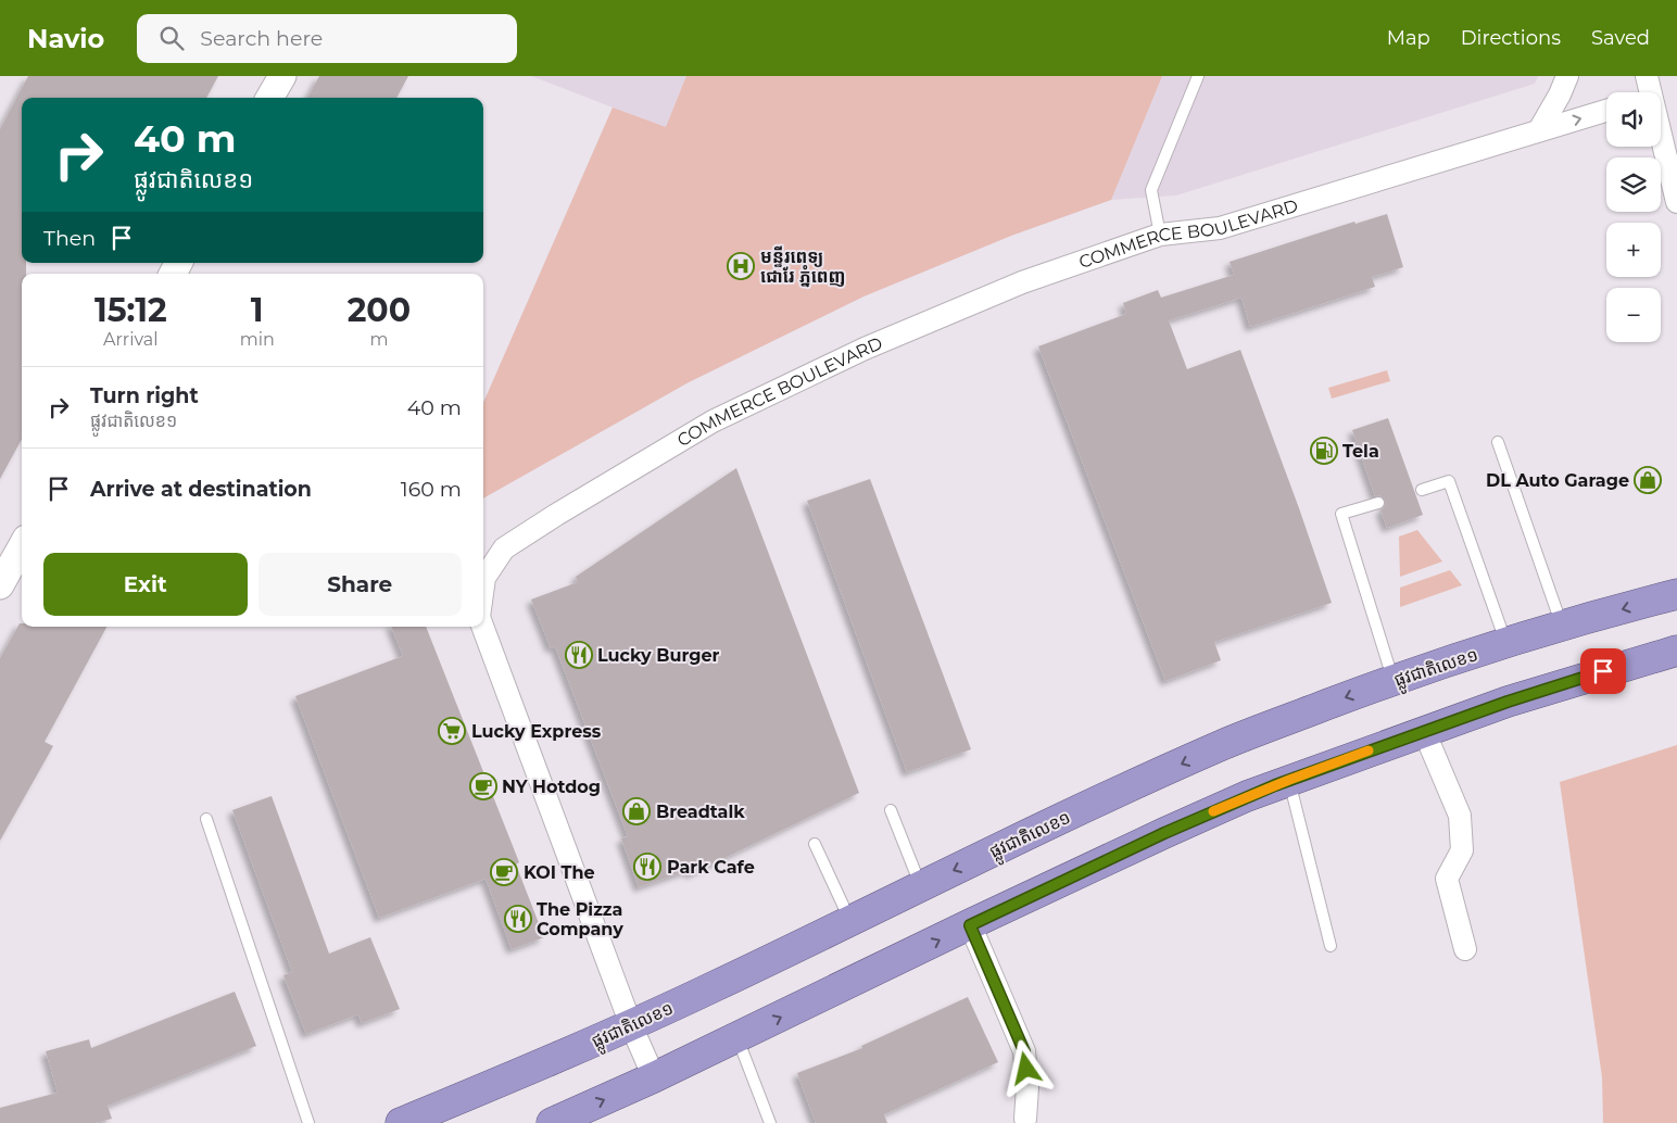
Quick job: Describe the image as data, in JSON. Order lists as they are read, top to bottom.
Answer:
{
  "streets": {
    "highway": ["ផ្លូវជាតិលេខ១"],
    "street": ["COMMERCE BOULEVARD"]
  },
  "crossings": [
    ["COMMERCE BOULEVARD", "ផ្លូវជាតិលេខ១"]
  ],
  "places": {
    "hospital": ["មន្ទីរពេទ្យ ជោរែ ភ្នំពេញ"],
    "fuel station": ["Tela"],
    "shop": ["DL Auto Garage", "Breadtalk"],
    "restaurant": ["Lucky Burger", "Park Cafe", "The Pizza Company"],
    "supermarket": ["Lucky Express"],
    "cafe": ["NY Hotdog", "KOI The"]
  },
  "page": {
    "header": "Navio",
    "search": "Search here",
    "nav": ["Map", "Directions", "Saved"],
    "map_buttons": ["+", "−"],
    "turn": ["40 m", "ផ្លូវជាតិលេខ១"],
    "then": "Then",
    "eta": [
      "15:12",
      "Arrival",
      "1",
      "min",
      "200",
      "m"
    ],
    "list": [
      {
        "name": "Turn right",
        "note": "ផ្លូវជាតិលេខ១",
        "value": "40 m"
      },
      {
        "name": "Arrive at destination",
        "value": "160 m"
      }
    ],
    "buttons": ["Exit", "Share"]
  }
}
